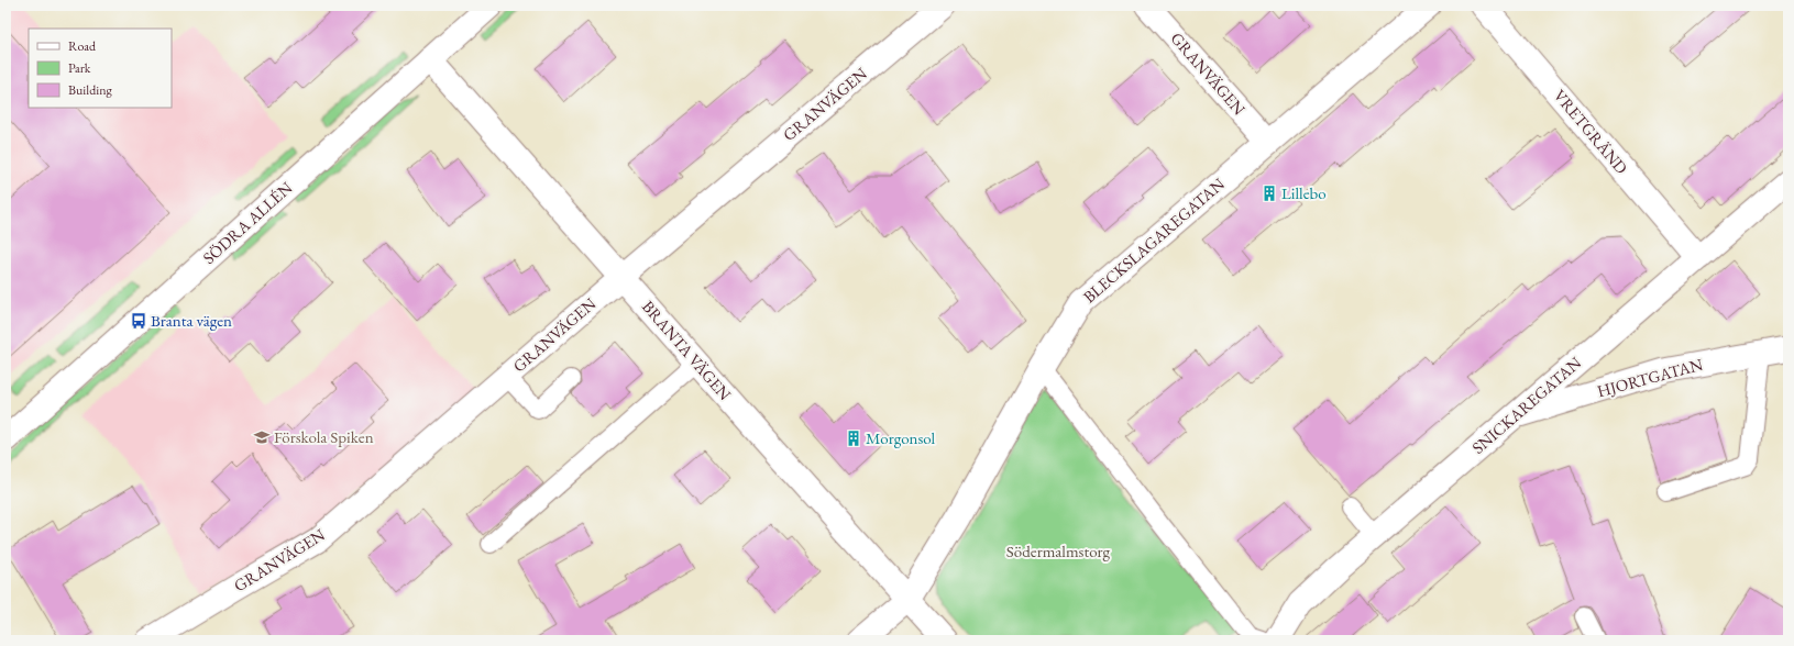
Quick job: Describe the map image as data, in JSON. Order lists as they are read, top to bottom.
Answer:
{
  "streets": {
    "street": [
      "GRANVÄGEN",
      "VRETGRÄND",
      "SÖDRA ALLÉN",
      "BLECKSLAGAREGATAN",
      "BRANTA VÄGEN",
      "HJORTGATAN",
      "SNICKAREGATAN"
    ]
  },
  "crossings": [
    ["GRANVÄGEN", "BLECKSLAGAREGATAN"],
    ["GRANVÄGEN", "BRANTA VÄGEN"],
    ["VRETGRÄND", "SNICKAREGATAN"],
    ["SÖDRA ALLÉN", "BRANTA VÄGEN"],
    ["BLECKSLAGAREGATAN", "BRANTA VÄGEN"],
    ["HJORTGATAN", "SNICKAREGATAN"]
  ],
  "parks": ["Södermalmstorg"],
  "places": {
    "building": ["Lillebo", "Morgonsol"],
    "bus stop": ["Branta vägen"],
    "school or university": ["Förskola Spiken"]
  },
  "legend": ["Road", "Park", "Building"]
}
